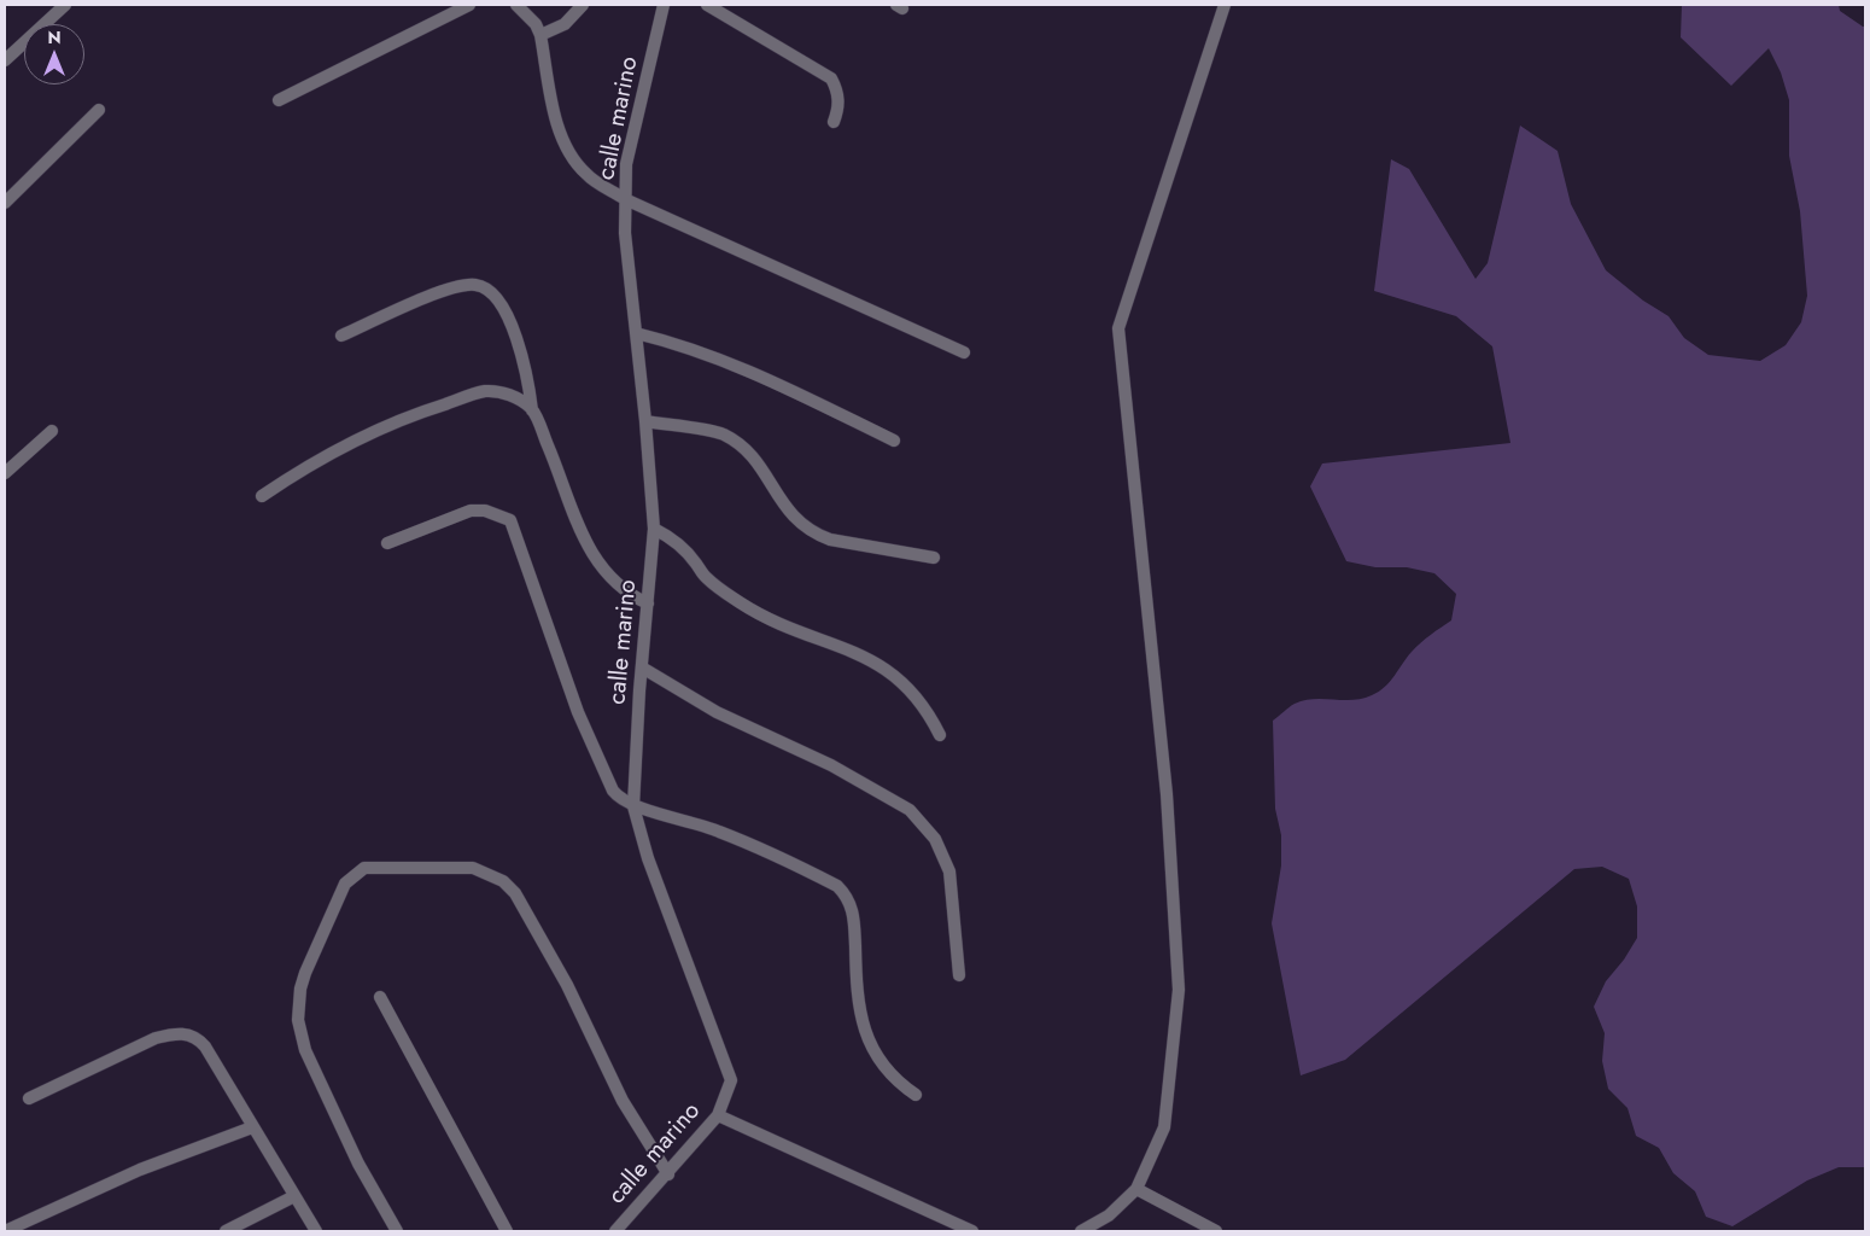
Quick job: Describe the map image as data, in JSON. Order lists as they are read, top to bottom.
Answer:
{
  "streets": {
    "street": ["calle marino"]
  },
  "north": "top"
}
